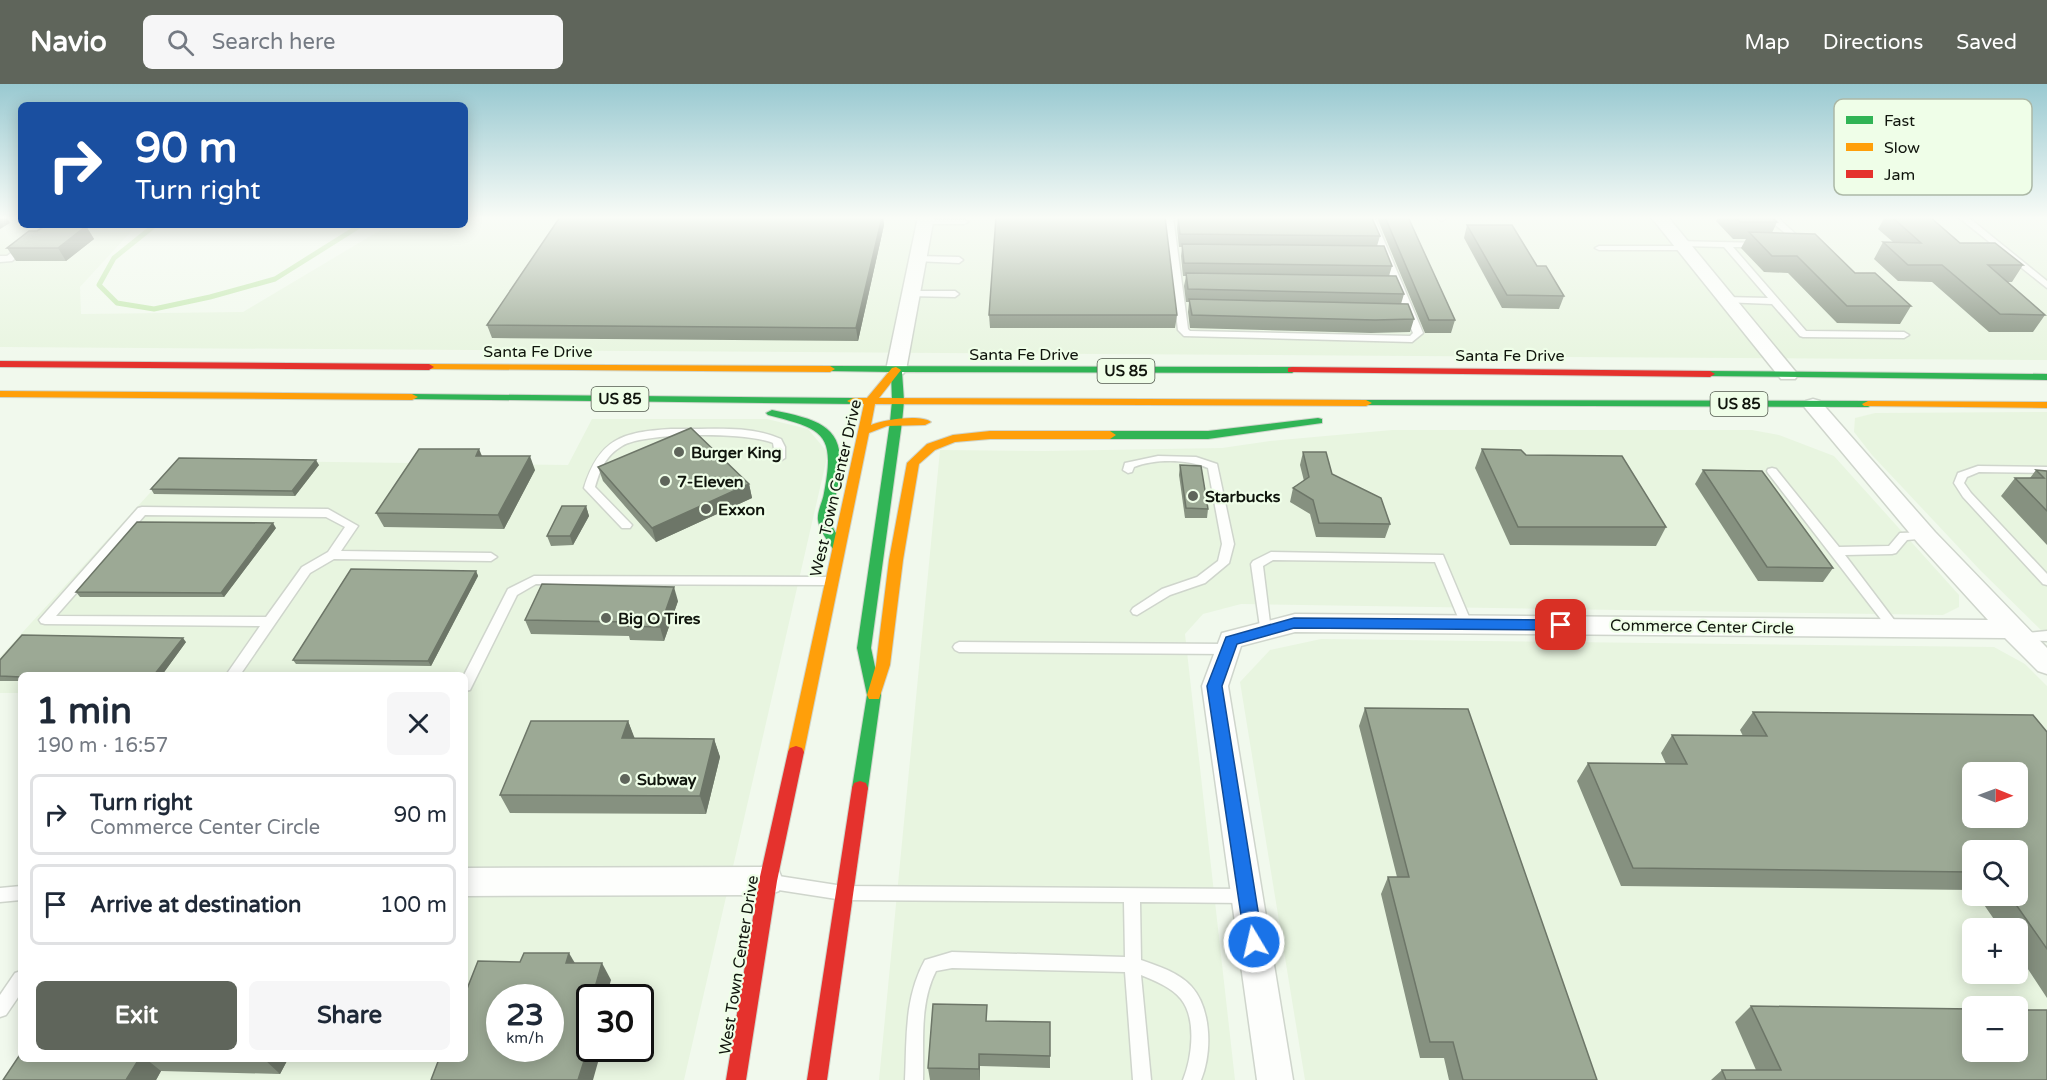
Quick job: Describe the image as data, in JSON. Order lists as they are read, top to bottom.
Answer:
{
  "streets": {
    "main road": ["Santa Fe Drive", "US 85", "West Town Center Drive"],
    "street": ["Commerce Center Circle"]
  },
  "crossings": [
    ["Santa Fe Drive", "West Town Center Drive"],
    ["US 85", "West Town Center Drive"]
  ],
  "places": [
    "Burger King",
    "7-Eleven",
    "Starbucks",
    "Exxon",
    "Big O Tires",
    "Subway"
  ],
  "legend": ["Fast", "Slow", "Jam"],
  "north": "right",
  "page": {
    "header": "Navio",
    "search": "Search here",
    "nav": ["Map", "Directions", "Saved"],
    "turn": ["90 m", "Turn right"],
    "heading": ["1 min", "190 m · 16:57"],
    "map_buttons": ["+", "−"],
    "list": [
      {
        "name": "Turn right",
        "note": "Commerce Center Circle",
        "value": "90 m"
      },
      {
        "name": "Arrive at destination",
        "value": "100 m"
      }
    ],
    "buttons": ["Exit", "Share"],
    "speed": "23 km/h",
    "limit": "30"
  }
}
